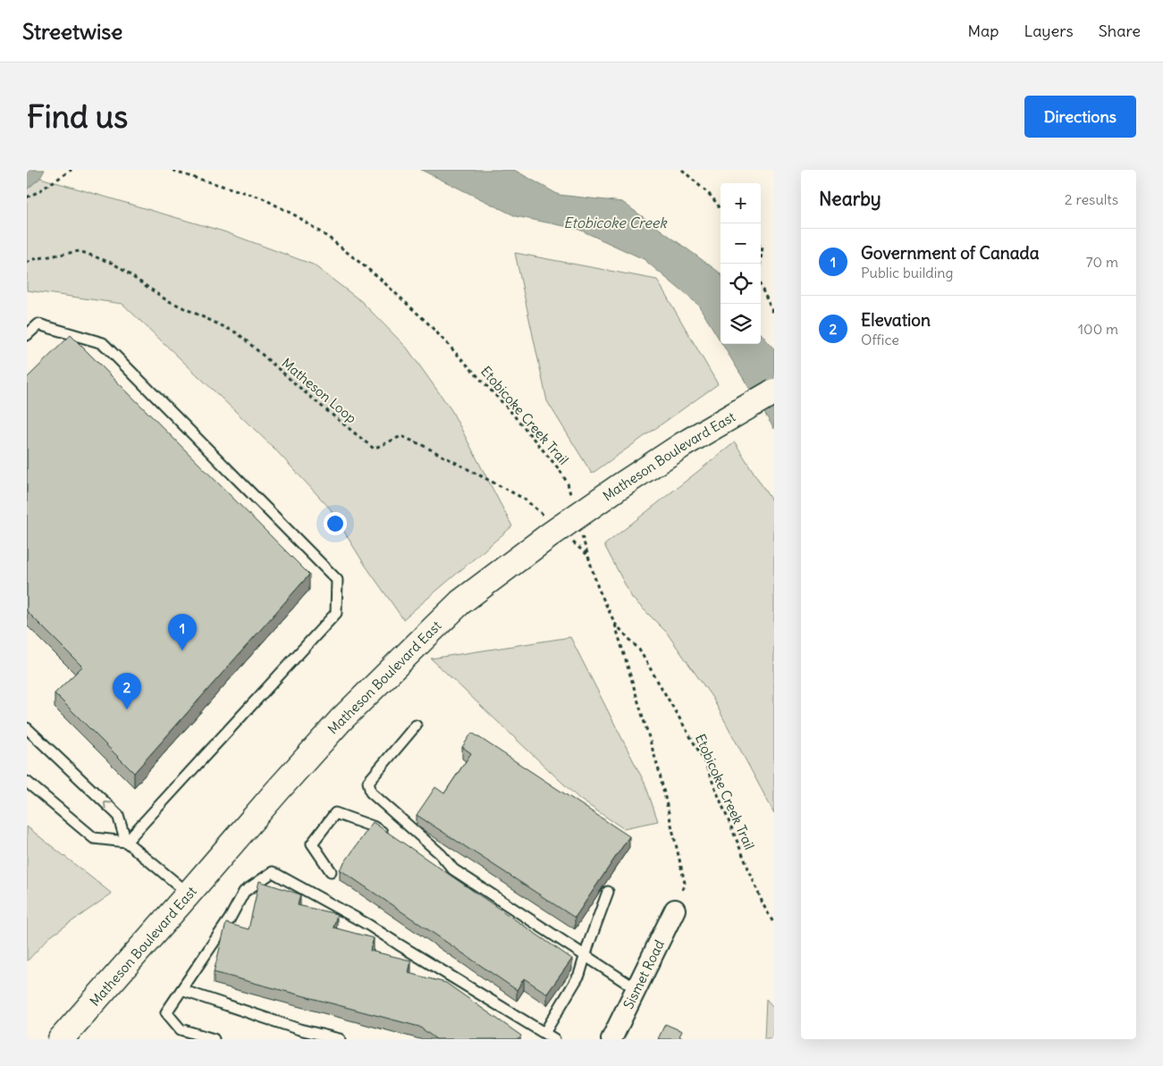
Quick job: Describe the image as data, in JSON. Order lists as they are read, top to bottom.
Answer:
{
  "streets": {
    "street": ["Matheson Boulevard East", "Sismet Road"],
    "path": ["Matheson Loop", "Etobicoke Creek Trail"]
  },
  "water": ["Etobicoke Creek"],
  "page": {
    "header": "Streetwise",
    "nav": ["Map", "Layers", "Share"],
    "buttons": "Directions",
    "title": "Find us",
    "heading": ["Nearby", "2 results"],
    "map_buttons": ["+", "−"],
    "list": [
      {
        "mark": "1",
        "name": "Government of Canada",
        "note": "Public building",
        "value": "70 m"
      },
      {
        "mark": "2",
        "name": "Elevation",
        "note": "Office",
        "value": "100 m"
      }
    ],
    "pins": ["1", "2"]
  }
}
